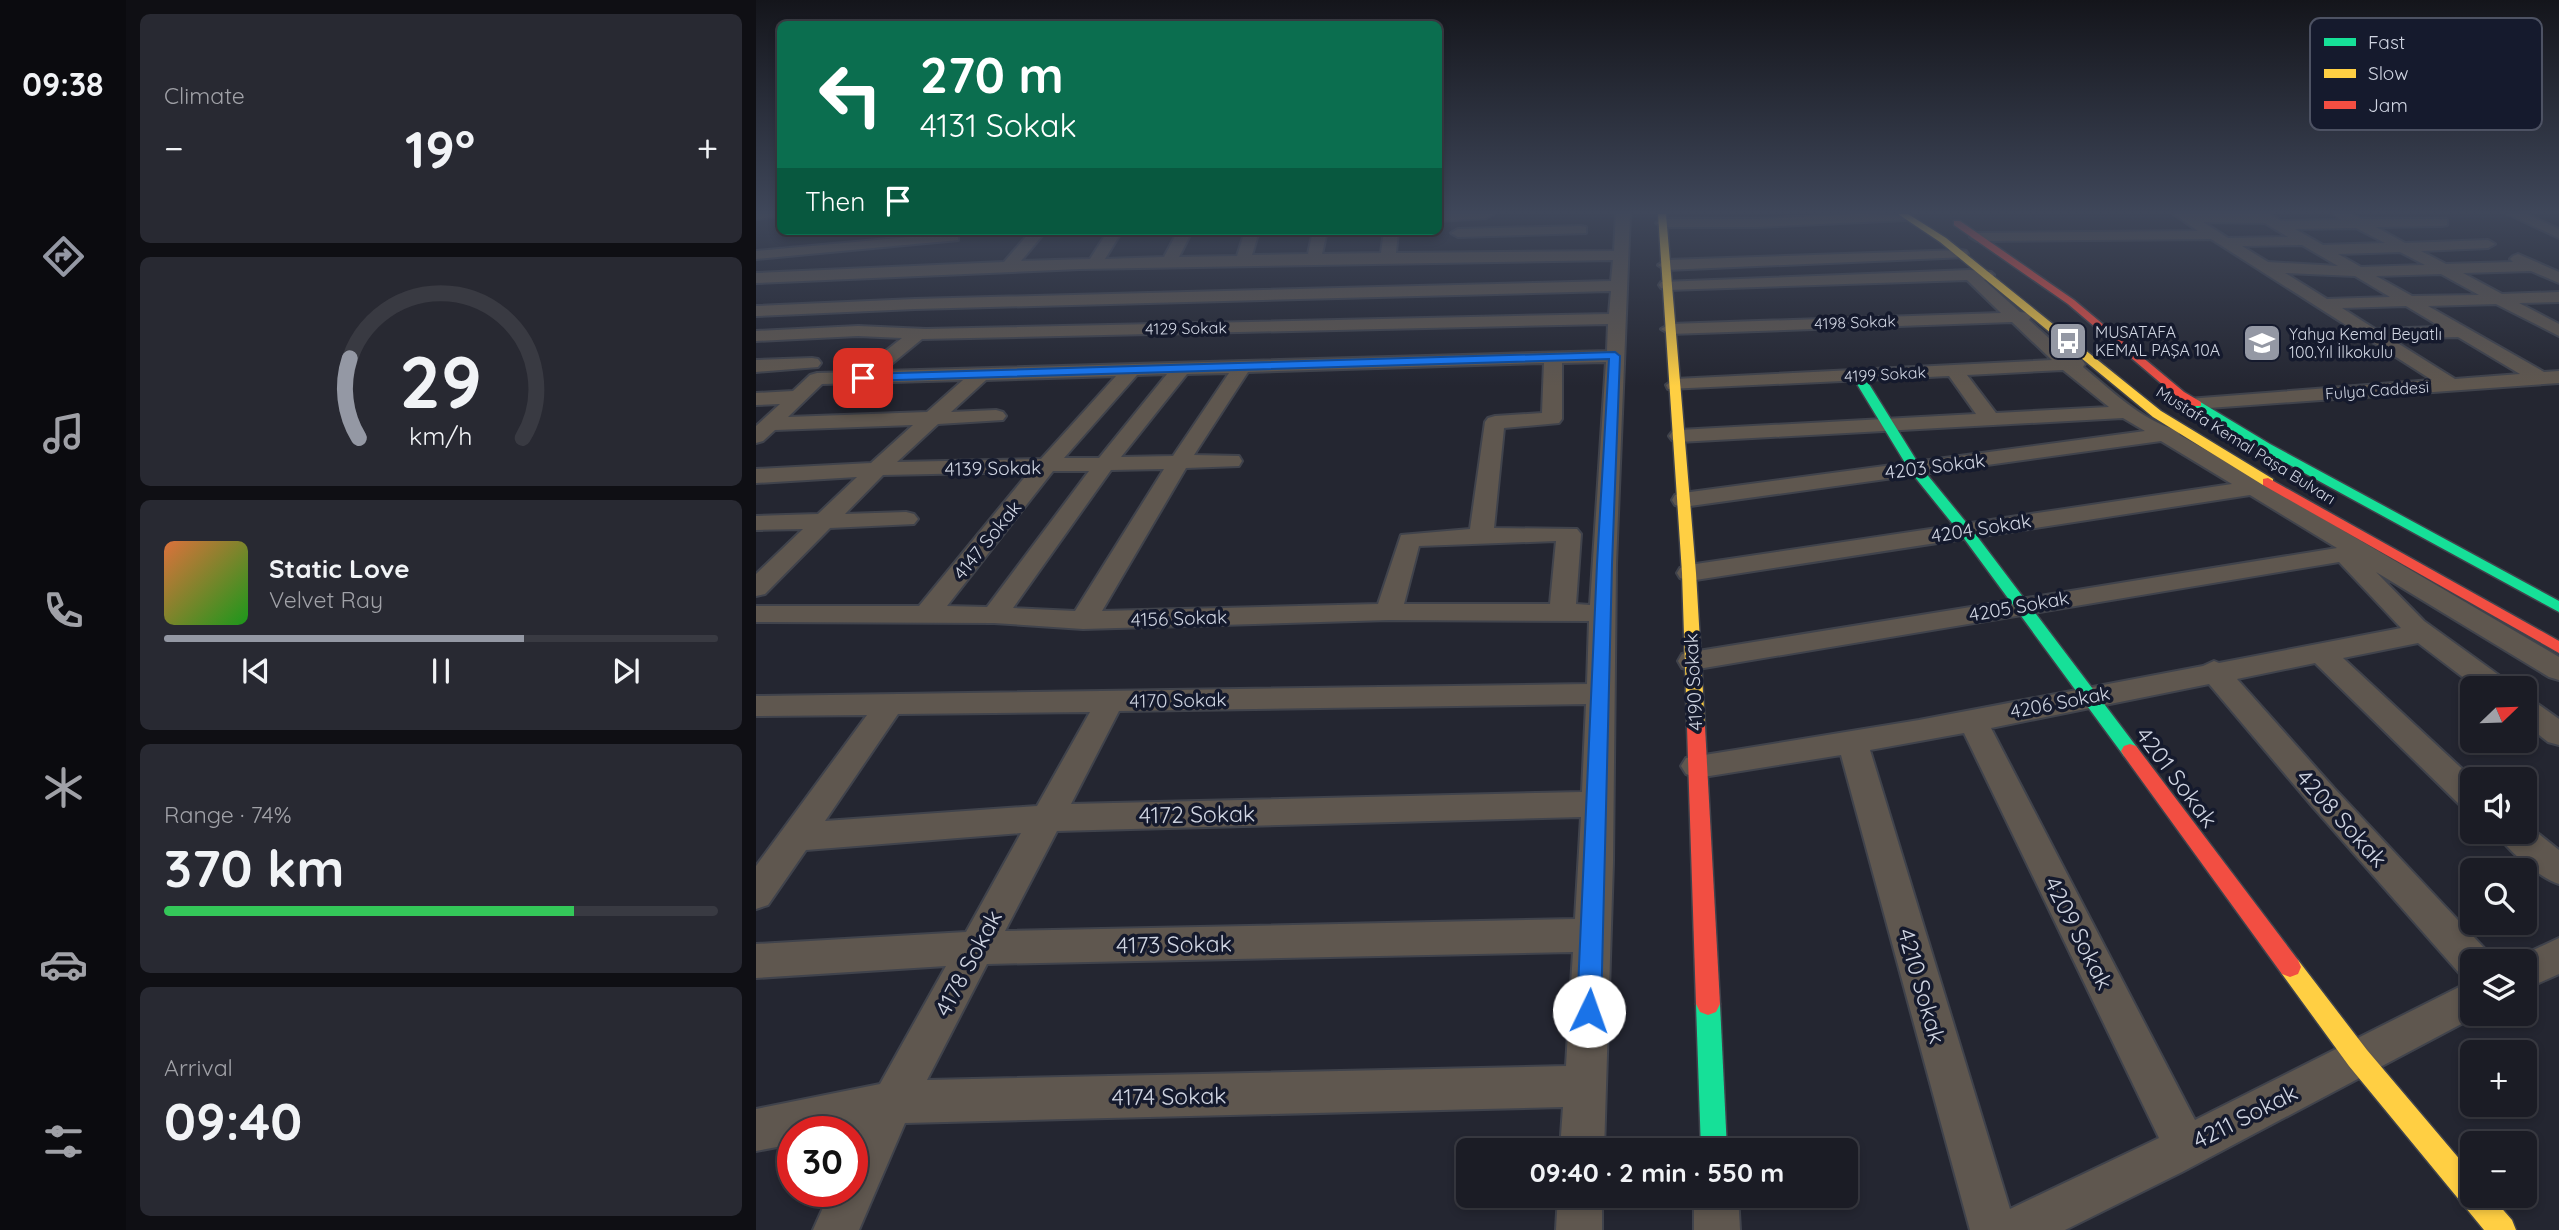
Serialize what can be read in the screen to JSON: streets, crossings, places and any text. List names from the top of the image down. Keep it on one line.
{"streets":{"street":["4198 Sokak","4129 Sokak","4199 Sokak","Fulya Caddesi","Mustafa Kemal Paşa Bulvarı","4203 Sokak","4139 Sokak","4204 Sokak","4147 Sokak","4205 Sokak","4156 Sokak","4190 Sokak","4170 Sokak","4206 Sokak","4201 Sokak","4172 Sokak","4208 Sokak","4209 Sokak","4173 Sokak","4178 Sokak","4210 Sokak","4174 Sokak","4211 Sokak"]},"crossings":[["4198 Sokak","Mustafa Kemal Paşa Bulvarı"],["4198 Sokak","4190 Sokak"],["4199 Sokak","Mustafa Kemal Paşa Bulvarı"],["4199 Sokak","4190 Sokak"],["4199 Sokak","4201 Sokak"],["Fulya Caddesi","Mustafa Kemal Paşa Bulvarı"],["Mustafa Kemal Paşa Bulvarı","4203 Sokak"],["4203 Sokak","4190 Sokak"],["4203 Sokak","4201 Sokak"],["4139 Sokak","4147 Sokak"],["4204 Sokak","4190 Sokak"],["4204 Sokak","4201 Sokak"],["4147 Sokak","4156 Sokak"],["4205 Sokak","4190 Sokak"],["4205 Sokak","4201 Sokak"],["4190 Sokak","4206 Sokak"],["4170 Sokak","4178 Sokak"],["4206 Sokak","4201 Sokak"],["4206 Sokak","4208 Sokak"],["4206 Sokak","4209 Sokak"],["4206 Sokak","4210 Sokak"],["4201 Sokak","4211 Sokak"],["4172 Sokak","4178 Sokak"],["4209 Sokak","4211 Sokak"],["4173 Sokak","4178 Sokak"],["4178 Sokak","4174 Sokak"]],"places":{"bus stop":["MUSATAFA KEMAL PAŞA 10A"],"school or university":["Yahya Kemal Beyatlı 100.Yıl İlkokulu"]},"legend":["Fast","Slow","Jam"],"north":"top right","page":{"tabs":"09:38","tile":["Climate",["Range · 74%","370 km"],["Arrival","09:40"]],"turn":["270 m","4131 Sokak"],"heat":["−","19°","+"],"then":"Then","song":["Static Love","Velvet Ray"],"map_buttons":["+","−"],"limit":"30","trip":"09:40 · 2 min · 550 m","gauge":["29","km/h"]}}
